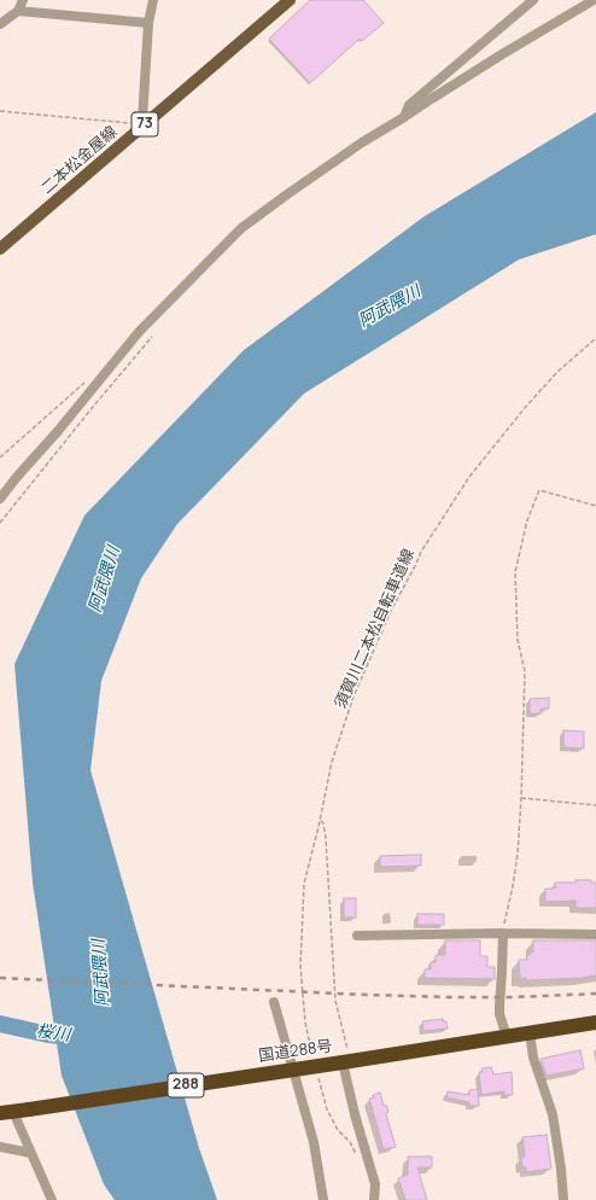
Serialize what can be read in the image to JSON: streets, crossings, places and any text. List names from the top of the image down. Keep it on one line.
{"streets":{"highway":["国道288号","288"],"main road":["73","二本松金屋線"],"path":["須賀川二本松自転車道線"]},"water":["阿武隈川","桜川"]}
